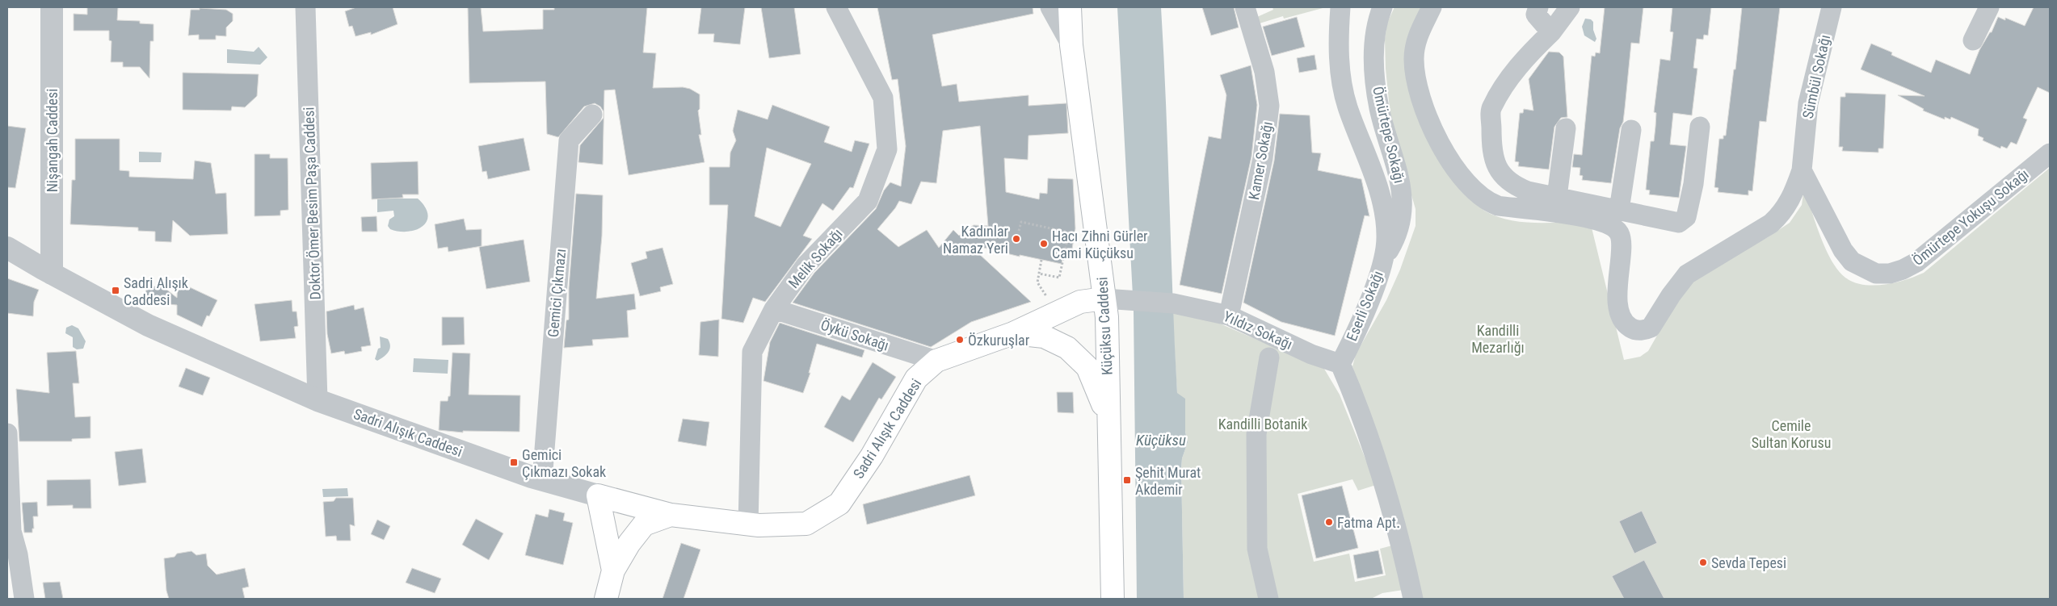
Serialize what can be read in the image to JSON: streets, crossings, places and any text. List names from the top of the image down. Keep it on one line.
{"streets":{"main road":["Küçüksu Caddesi","Sadri Alışık Caddesi"],"street":["Sümbül Sokağı","Ömürtepe Sokağı","Nişangah Caddesi","Kamer Sokağı","Doktor Ömer Besim Paşa Caddesi","Ömürtepe Yokuşu Sokağı","Melik Sokağı","Gemici Çıkmazı","Eserli Sokağı","Yıldız Sokağı","Öykü Sokağı"]},"crossings":[["Sümbül Sokağı","Ömürtepe Yokuşu Sokağı"],["Ömürtepe Sokağı","Eserli Sokağı"],["Nişangah Caddesi","Sadri Alışık Caddesi"],["Kamer Sokağı","Yıldız Sokağı"],["Doktor Ömer Besim Paşa Caddesi","Sadri Alışık Caddesi"],["Melik Sokağı","Öykü Sokağı"],["Melik Sokağı","Sadri Alışık Caddesi"],["Gemici Çıkmazı","Sadri Alışık Caddesi"],["Eserli Sokağı","Yıldız Sokağı"],["Küçüksu Caddesi","Yıldız Sokağı"],["Küçüksu Caddesi","Sadri Alışık Caddesi"],["Yıldız Sokağı","Sadri Alışık Caddesi"],["Öykü Sokağı","Sadri Alışık Caddesi"]],"water":["Küçüksu"],"parks":["Kandilli Mezarlığı","Kandilli Botanik","Cemile Sultan Korusu"],"places":{"other":["Kadınlar Namaz Yeri","Hacı Zihni Gürler Cami Küçüksu","Özkuruşlar","Fatma Apt.","Sevda Tepesi"],"transit":["Sadri Alışık Caddesi","Gemici Çıkmazı Sokak","Şehit Murat Akdemir"]}}
